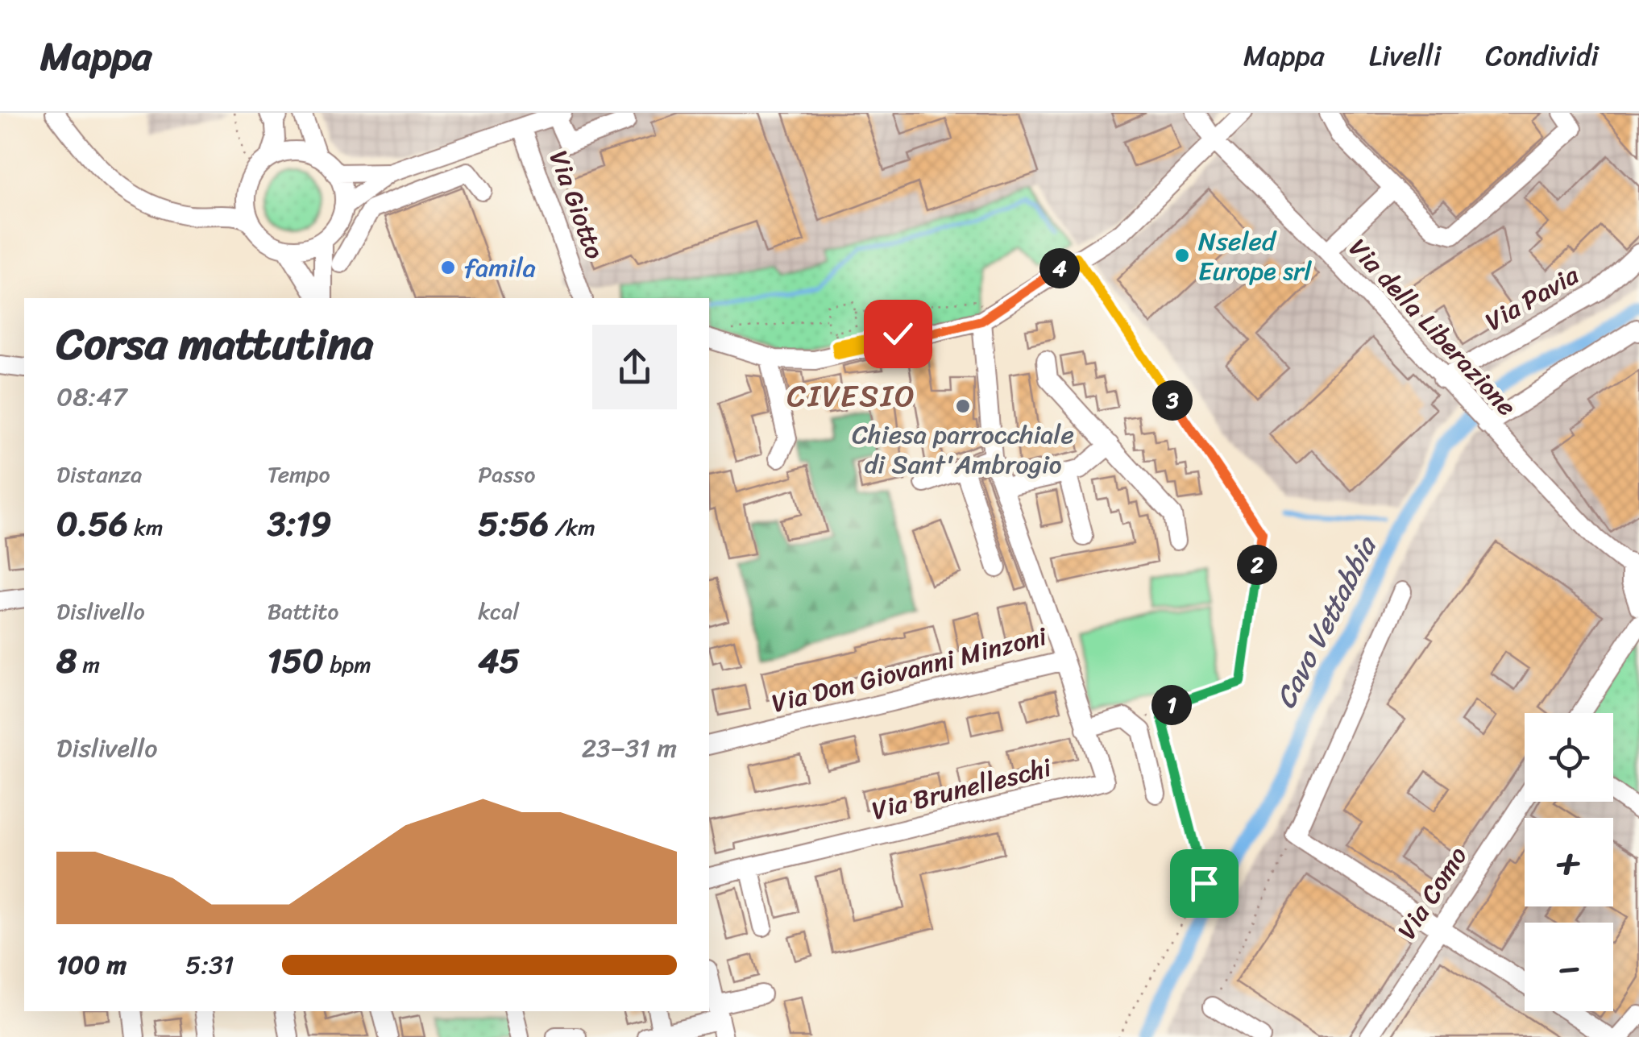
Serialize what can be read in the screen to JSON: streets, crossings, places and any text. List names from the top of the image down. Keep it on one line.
{"streets":{"street":["Via Giotto","Via Pavia","Via della Liberazione","Via Don Giovanni Minzoni","Via Brunelleschi","Via Como"]},"crossings":[["Via Pavia","Via della Liberazione"],["Via Don Giovanni Minzoni","Via Brunelleschi"]],"districts":["CIVESIO"],"water":["Cavo Vettabbia"],"places":["Nseled Europe srl","famila","Chiesa parrocchiale di Sant'Ambrogio"],"page":{"header":"Mappa","nav":["Mappa","Livelli","Condividi"],"pins":["4","3","2","1"],"heading":["Corsa mattutina","08:47"],"stats":[["Distanza","0.56 km"],["Tempo","3:19"],["Passo","5:56 /km"],["Dislivello","8 m"],["Battito","150 bpm"],["kcal","45"]],"chart":["Dislivello","23–31 m"],"map_buttons":["+","−"],"list":[{"name":"100 m","note":"5:31"}]}}
